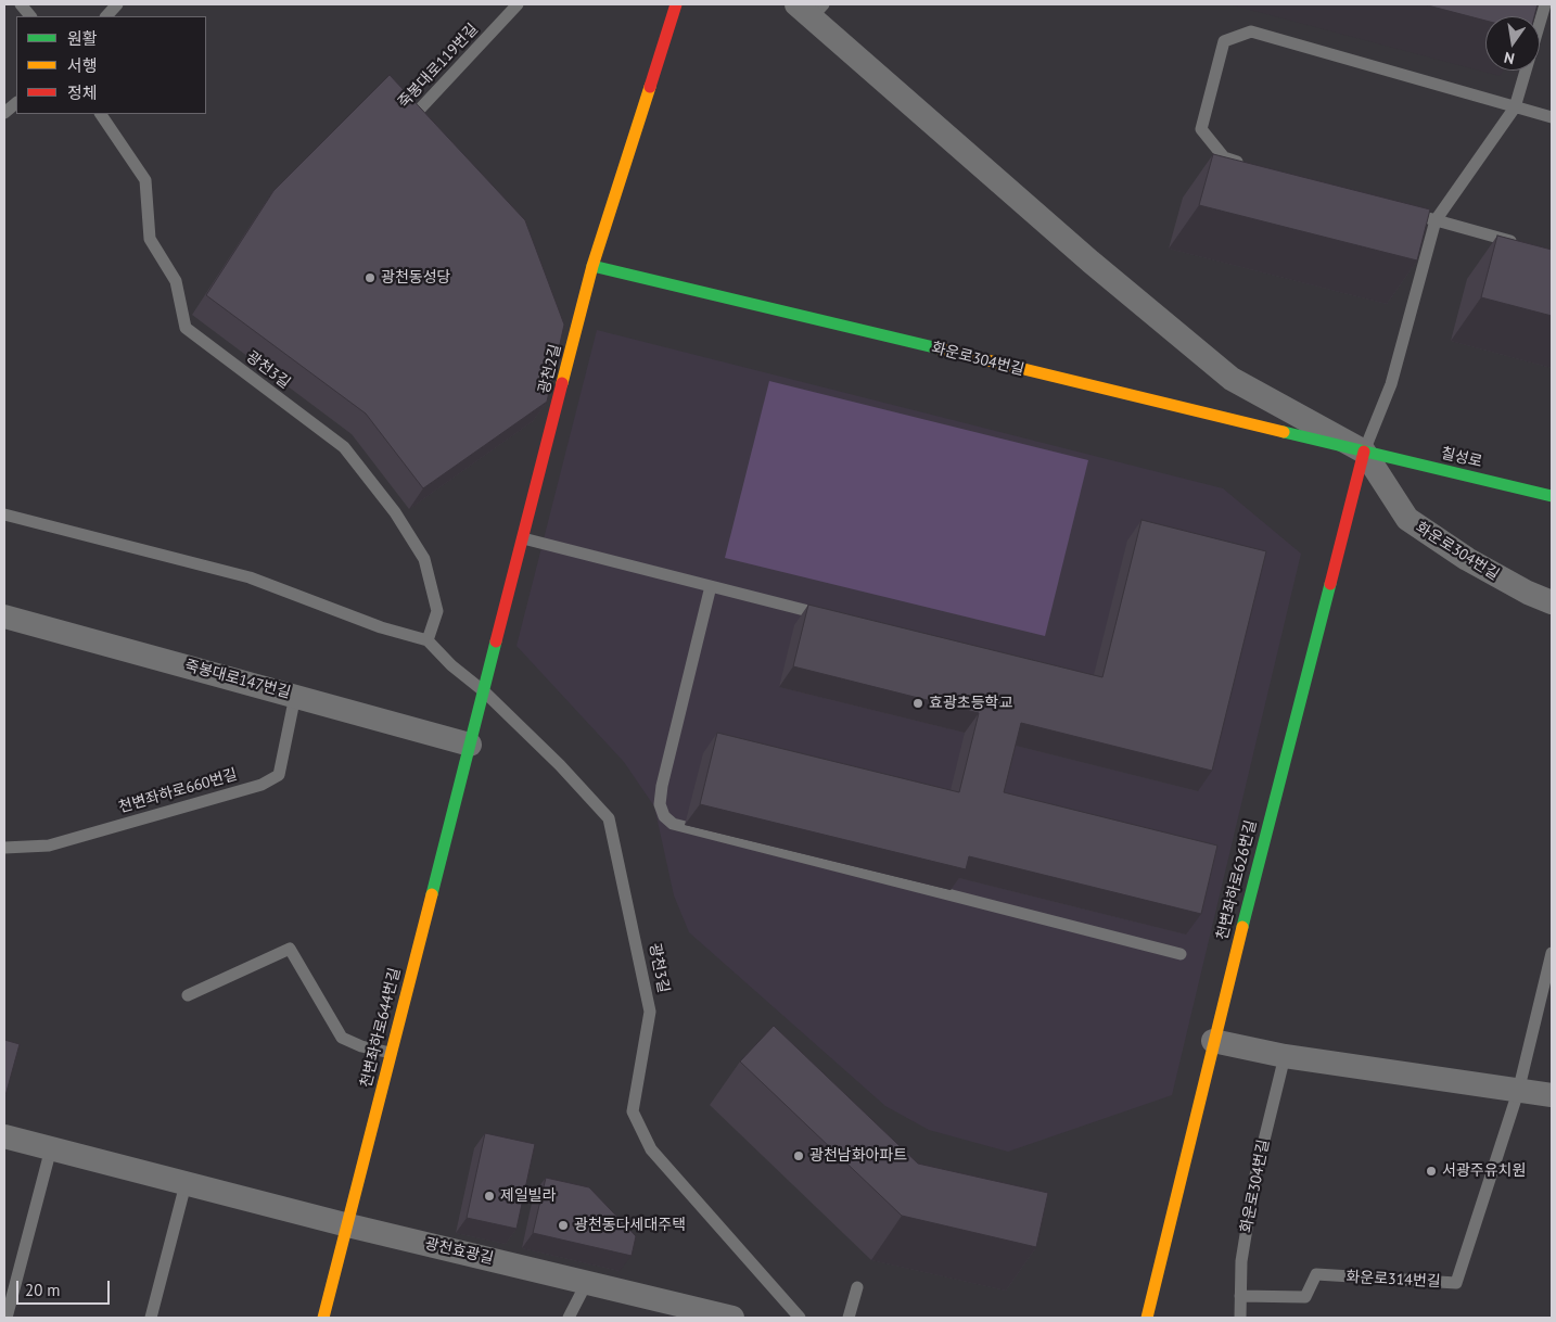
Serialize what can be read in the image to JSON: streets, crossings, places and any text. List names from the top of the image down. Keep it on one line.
{"streets":{"street":["화운로304번길","광천2길","칠성로","죽봉대로147번길","천변좌하로626번길","천변좌하로644번길","광천효광길"],"lane":["죽봉대로119번길","광천3길","천변좌하로660번길","화운로314번길"]},"crossings":[["화운로304번길","광천2길"],["화운로304번길","칠성로"],["화운로304번길","천변좌하로626번길"],["화운로304번길","화운로314번길"],["광천2길","광천3길"],["광천2길","죽봉대로147번길"],["광천2길","천변좌하로644번길"],["칠성로","천변좌하로626번길"],["죽봉대로147번길","천변좌하로660번길"],["죽봉대로147번길","천변좌하로644번길"],["천변좌하로644번길","광천효광길"]],"places":["광천동성당","효광초등학교","광천남화아파트","서광주유치원","제일빌라","광천동다세대주택"],"legend":["원활","서행","정체"],"scale_bar":"20 m","north":"bottom"}
